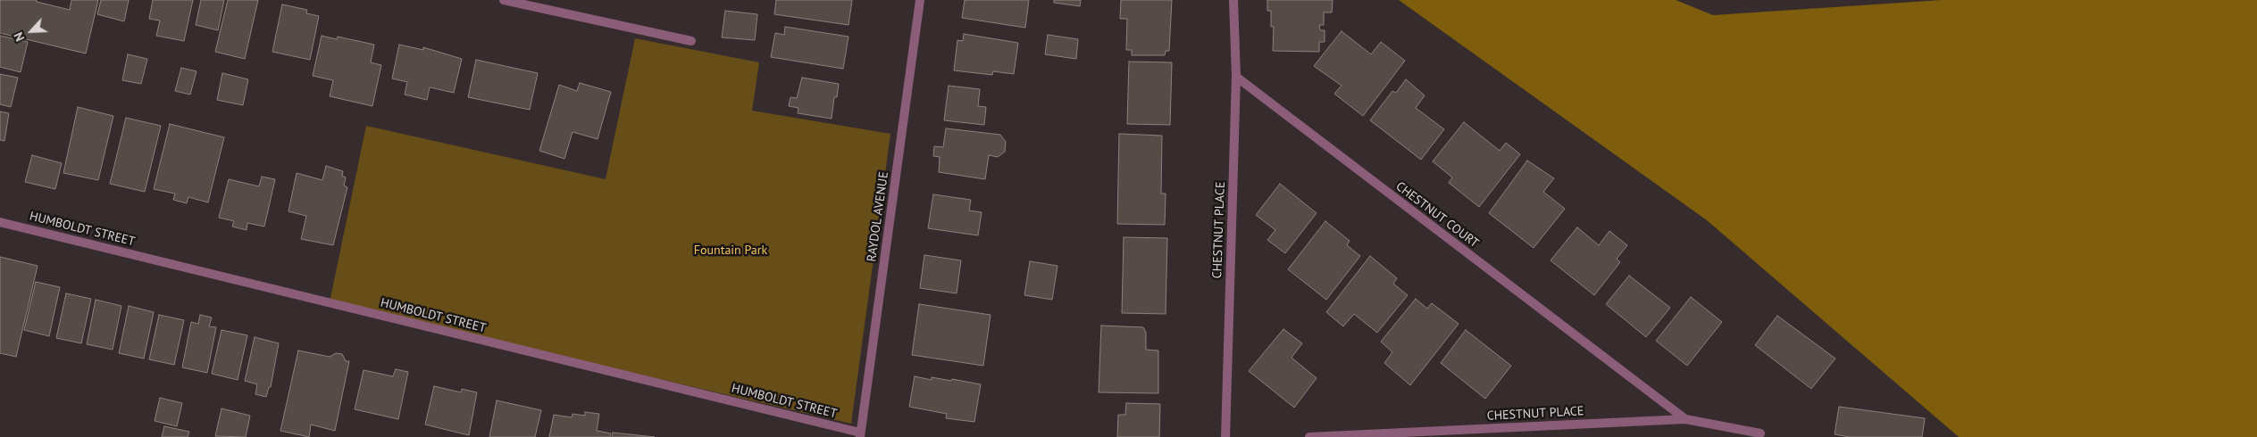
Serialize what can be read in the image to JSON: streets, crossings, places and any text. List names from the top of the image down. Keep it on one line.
{"streets":{"street":["CHESTNUT COURT","RAYDOL AVENUE","HUMBOLDT STREET","CHESTNUT PLACE"]},"crossings":[["CHESTNUT COURT","CHESTNUT PLACE"],["RAYDOL AVENUE","HUMBOLDT STREET"]],"parks":["Fountain Park"],"north":"bottom left"}
